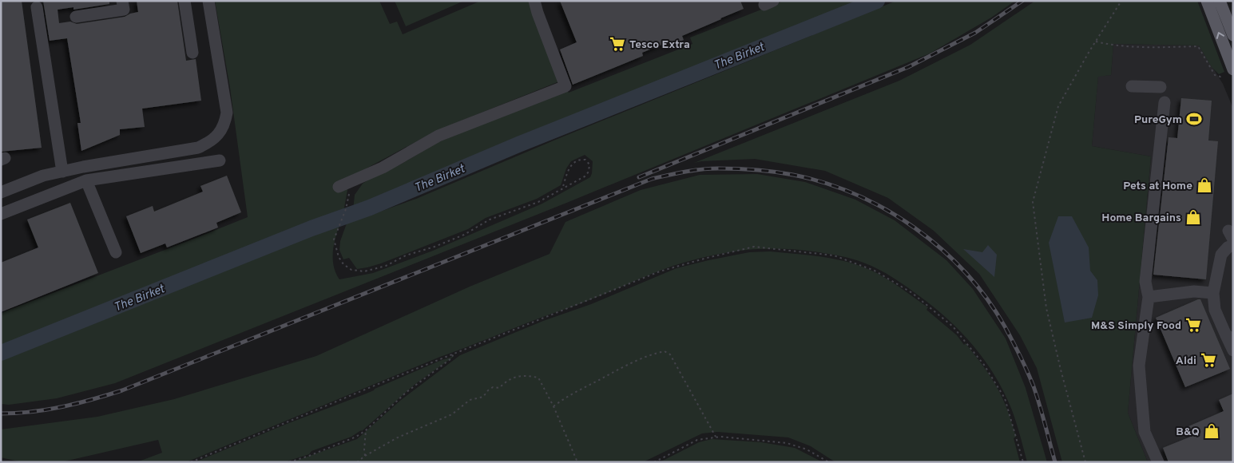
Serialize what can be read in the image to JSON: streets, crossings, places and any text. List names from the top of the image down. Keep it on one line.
{"water":["The Birket"],"places":{"supermarket":["Tesco Extra","M&S Simply Food","Aldi"],"sports":["PureGym"],"shop":["Pets at Home","Home Bargains","B&Q"]}}
